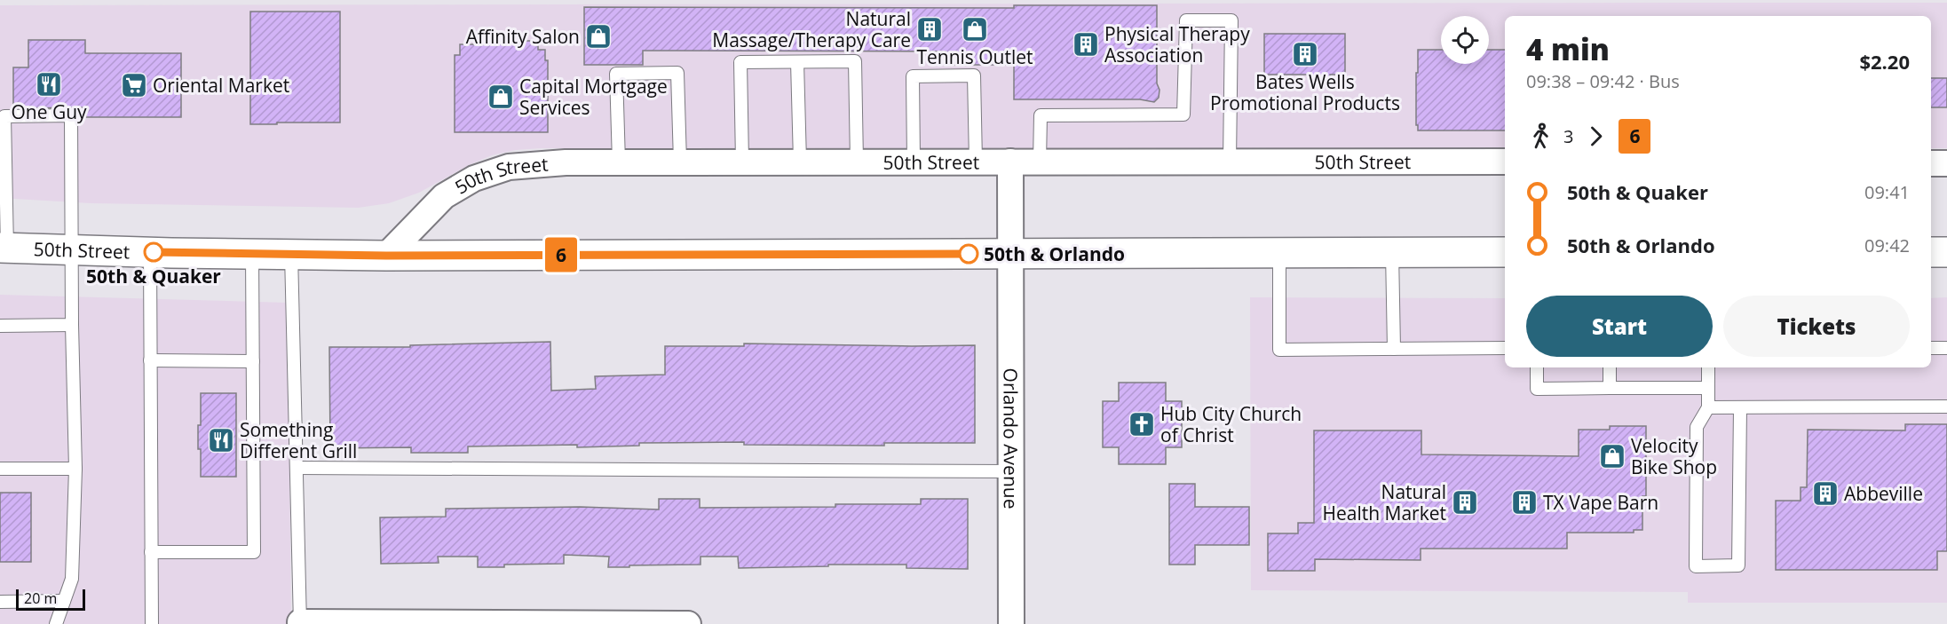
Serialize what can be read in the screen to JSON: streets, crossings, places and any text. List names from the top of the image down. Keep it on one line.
{"streets":{"main road":["50th Street"],"street":["Orlando Avenue"]},"crossings":[["50th Street","Orlando Avenue"]],"places":{"building":["Natural Massage/Therapy Care","Physical Therapy Association","Bates Wells Promotional Products","Abbeville","Natural Health Market","TX Vape Barn"],"shop":["Tennis Outlet","Affinity Salon","Capital Mortgage Services","Velocity Bike Shop"],"restaurant":["One Guy","Something Different Grill"],"supermarket":["Oriental Market"],"other":["50th & Quaker","50th & Orlando"],"church":["Hub City Church of Christ"]},"lines":["bus line 6"],"scale_bar":"20 m","page":{"on_map":"6","heading":["4 min","09:38 – 09:42 · Bus","$2.20"],"legs":["3","6"],"list":[{"name":"50th & Quaker","value":"09:41"},{"name":"50th & Orlando","value":"09:42"}],"buttons":["Start","Tickets"],"scale":"20 m"}}
